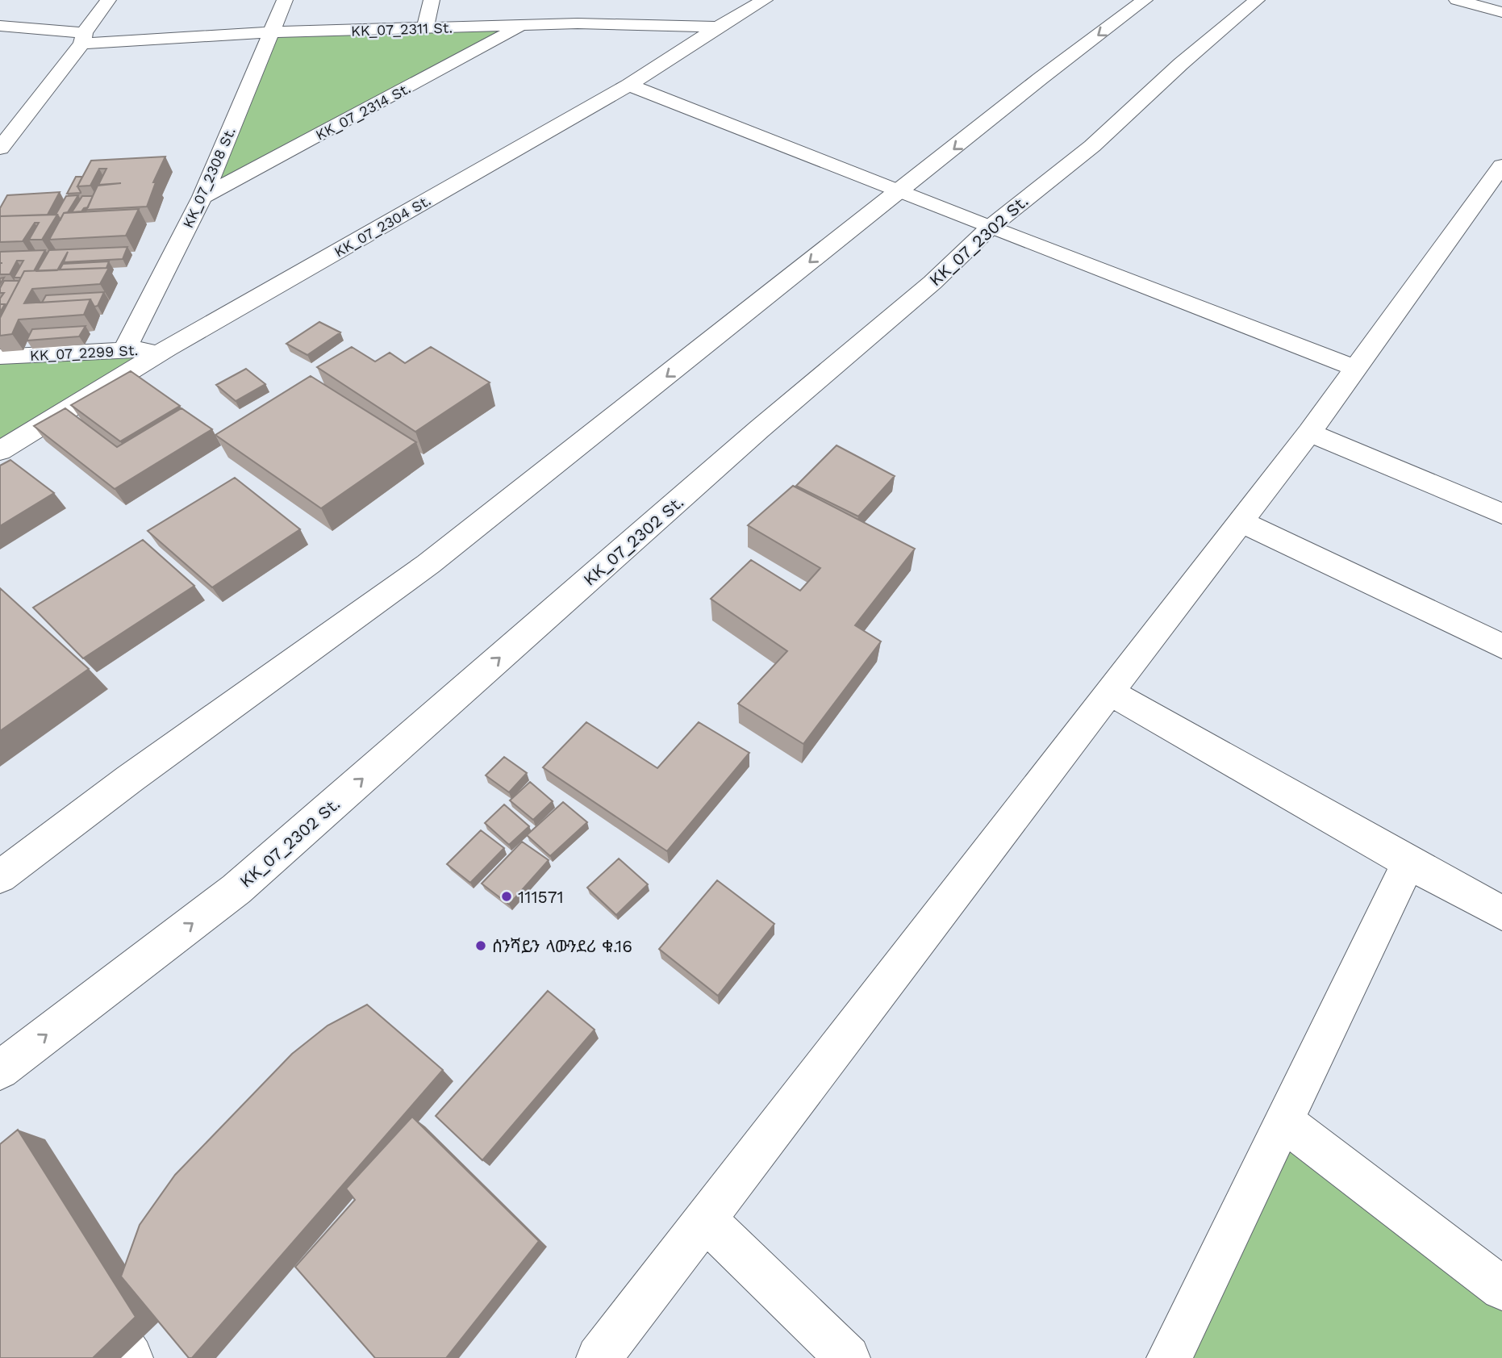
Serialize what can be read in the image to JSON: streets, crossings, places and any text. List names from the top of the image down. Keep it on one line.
{"streets":{"street":["KK_07_2311 St.","KK_07_2314 St.","KK_07_2308 St.","KK_07_2304 St.","KK_07_2302 St.","KK_07_2299 St."]},"crossings":[["KK_07_2311 St.","KK_07_2314 St."],["KK_07_2311 St.","KK_07_2308 St."],["KK_07_2311 St.","KK_07_2304 St."],["KK_07_2314 St.","KK_07_2308 St."],["KK_07_2308 St.","KK_07_2299 St."],["KK_07_2304 St.","KK_07_2299 St."]],"places":["111571","ሰንሻይን ላውንደሪ ቁ.16"]}
